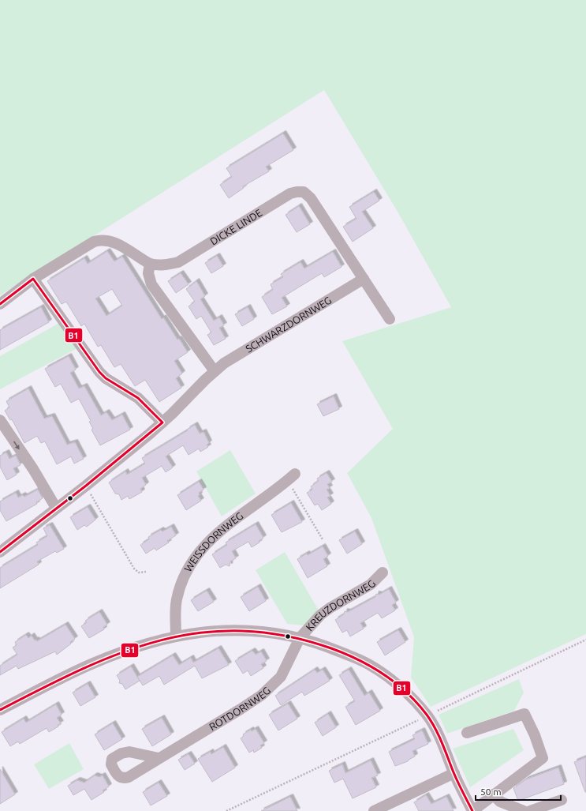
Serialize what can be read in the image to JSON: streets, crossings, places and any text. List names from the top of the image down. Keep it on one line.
{"streets":{"street":["DICKE LINDE","SCHWARZDORNWEG","WEISSDORNWEG","KREUZDORNWEG","ROTDORNWEG"]},"crossings":[["DICKE LINDE","SCHWARZDORNWEG"],["KREUZDORNWEG","ROTDORNWEG"]],"lines":["transit line B1"],"scale_bar":"50 m"}
